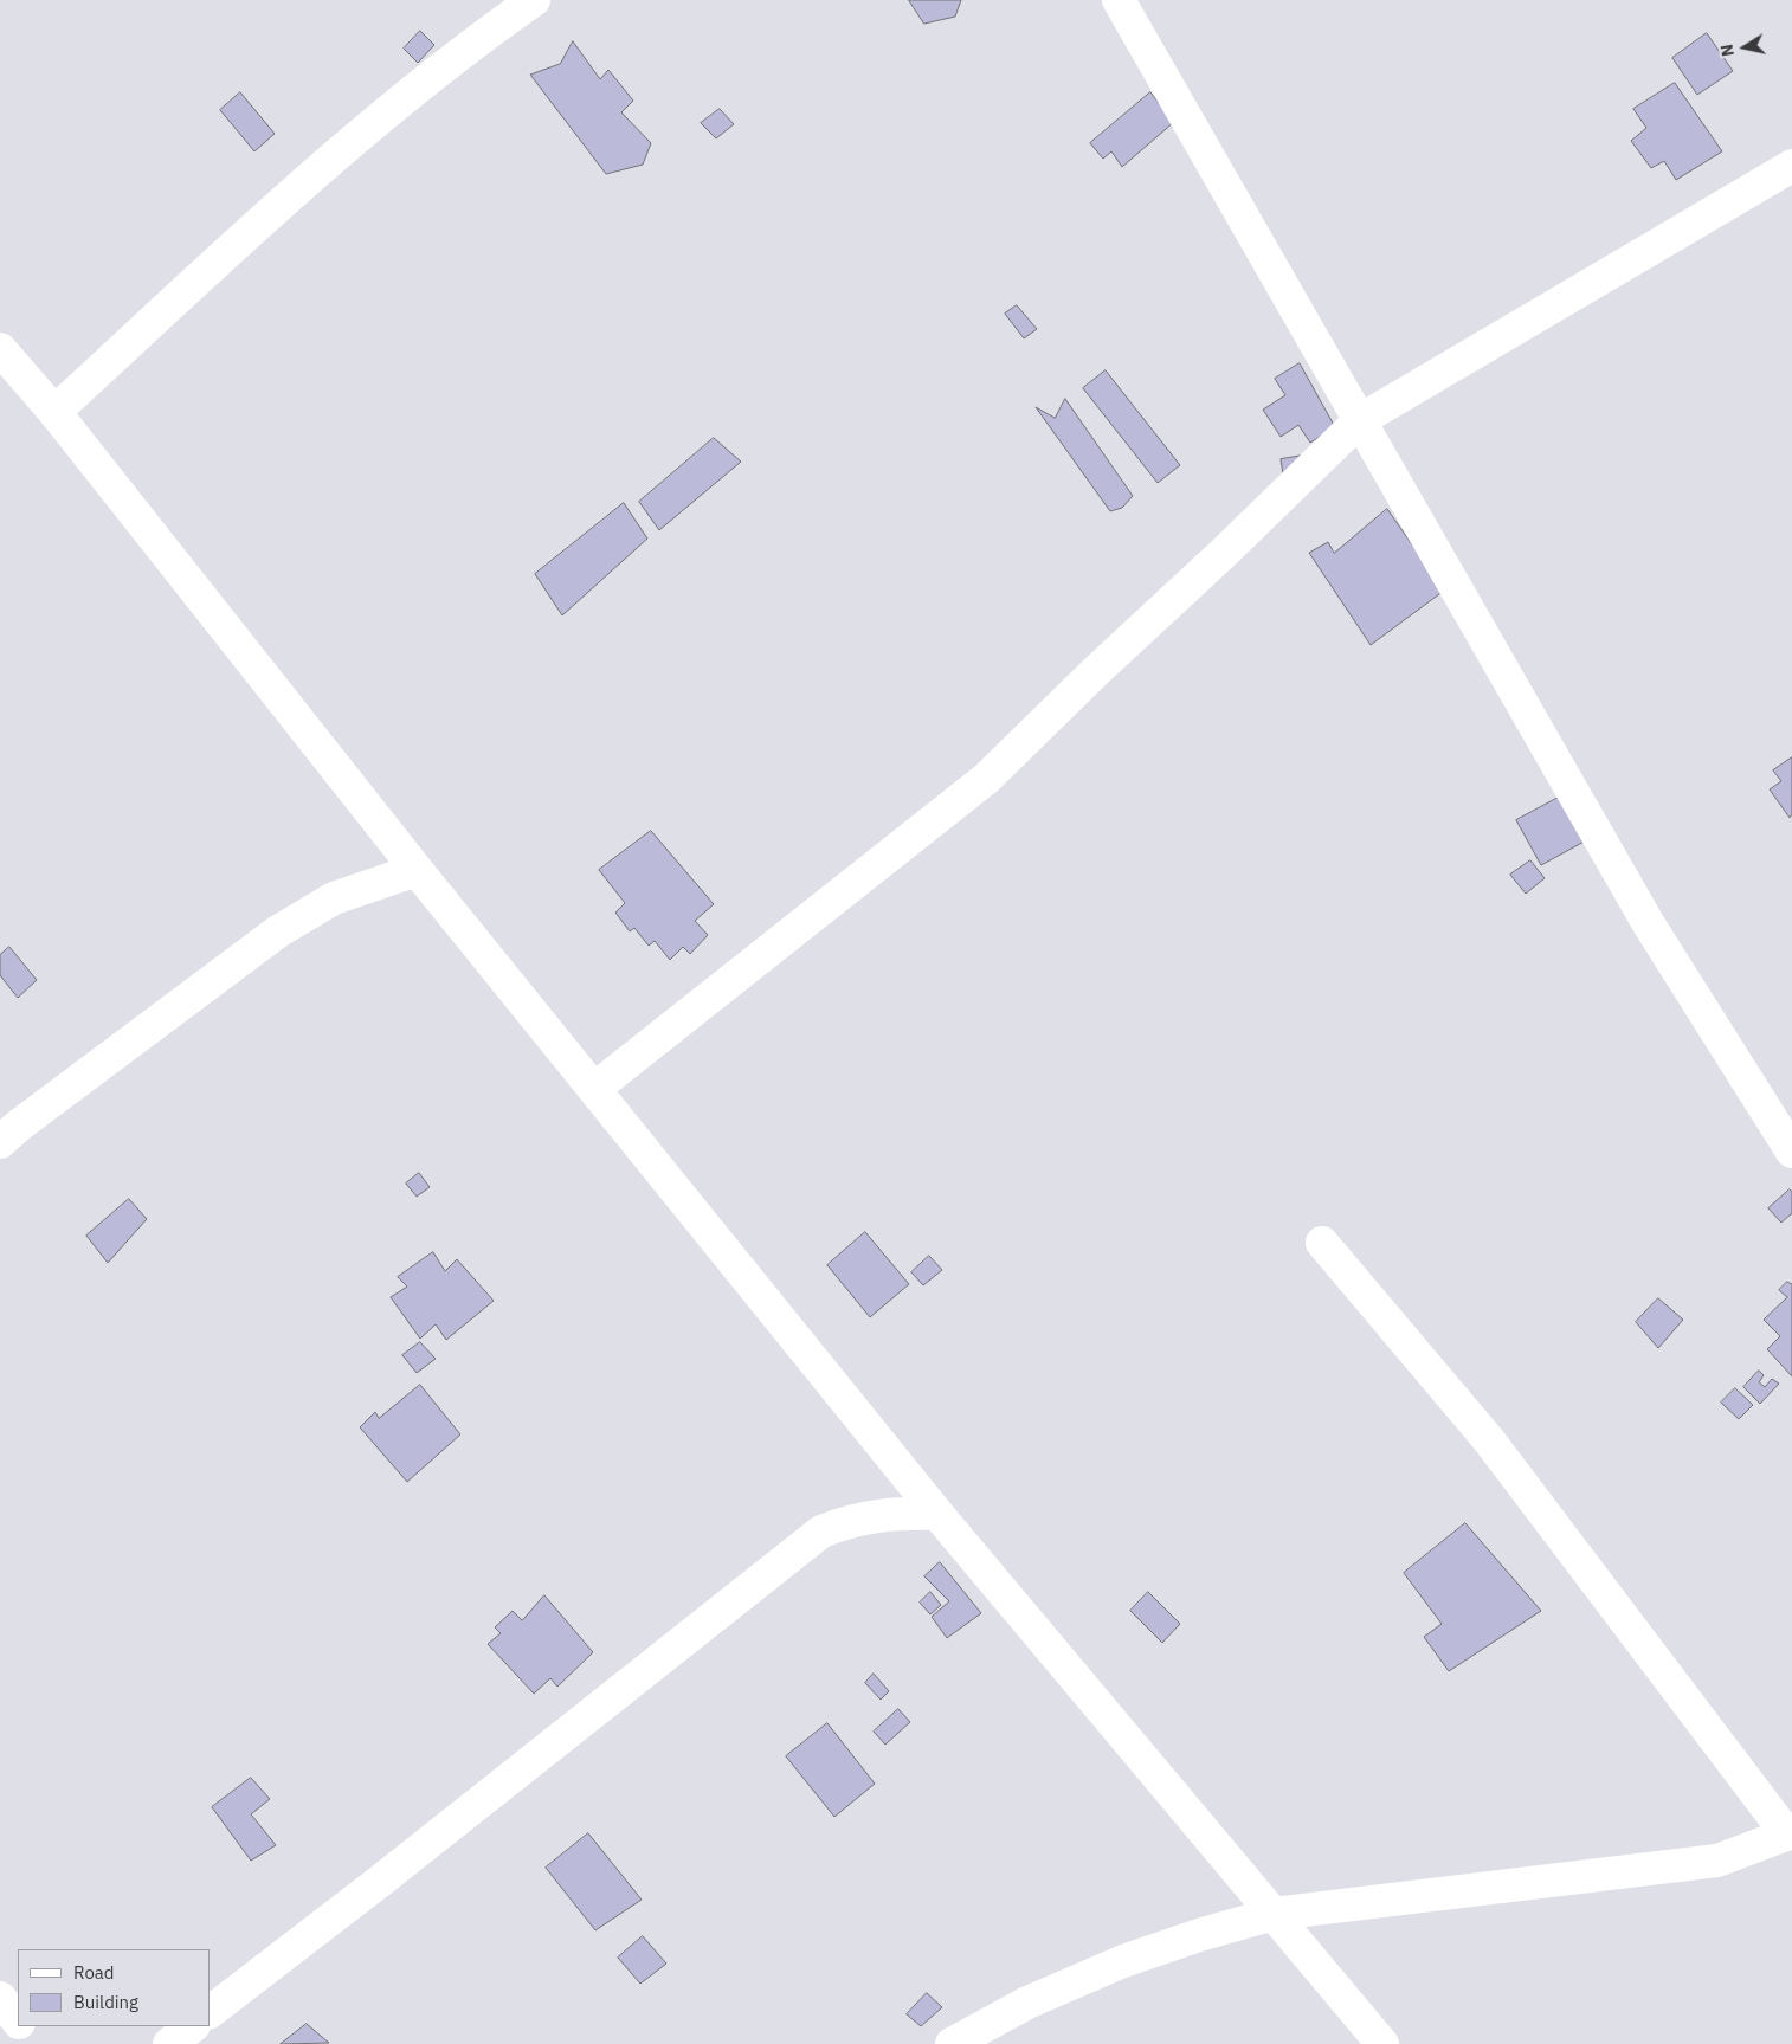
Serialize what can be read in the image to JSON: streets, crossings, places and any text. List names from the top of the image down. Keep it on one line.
{"legend":["Road","Building"],"north":"left"}
